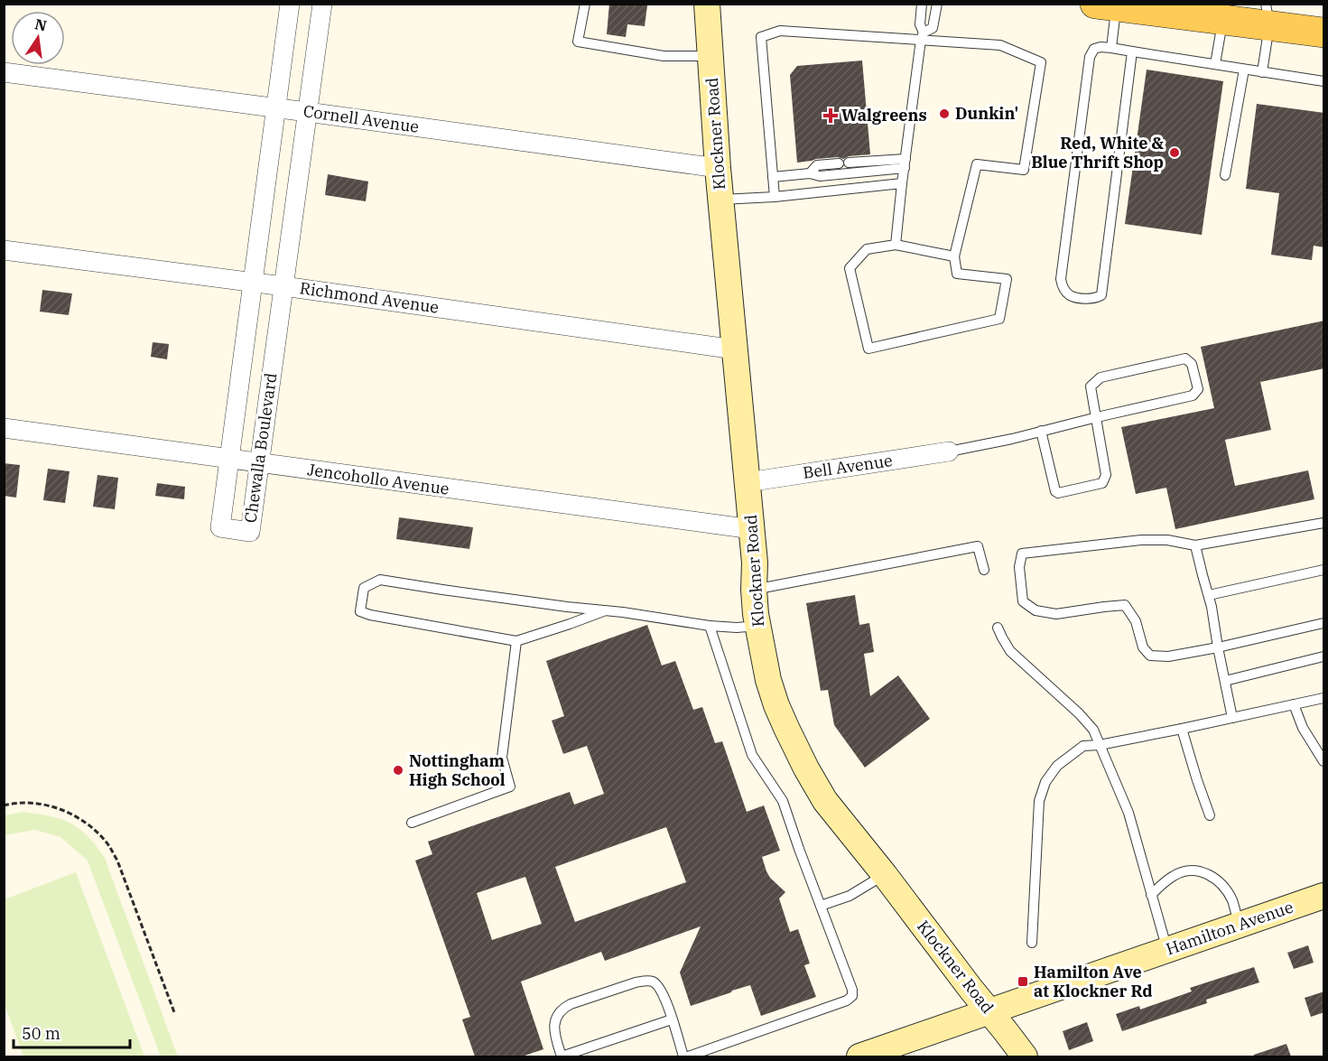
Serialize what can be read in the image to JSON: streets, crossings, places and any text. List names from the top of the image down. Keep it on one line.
{"streets":{"main road":["Klockner Road","Hamilton Avenue"],"street":["Cornell Avenue","Richmond Avenue","Chewalla Boulevard","Bell Avenue","Jencohollo Avenue"]},"crossings":[["Cornell Avenue","Klockner Road"],["Cornell Avenue","Chewalla Boulevard"],["Klockner Road","Richmond Avenue"],["Klockner Road","Bell Avenue"],["Klockner Road","Jencohollo Avenue"],["Klockner Road","Hamilton Avenue"],["Richmond Avenue","Chewalla Boulevard"],["Chewalla Boulevard","Jencohollo Avenue"]],"places":{"other":["Dunkin'","Red, White & Blue Thrift Shop","Nottingham High School"],"health":["Walgreens"],"transit":["Hamilton Ave at Klockner Rd"]},"scale_bar":"50 m","north":"top"}
